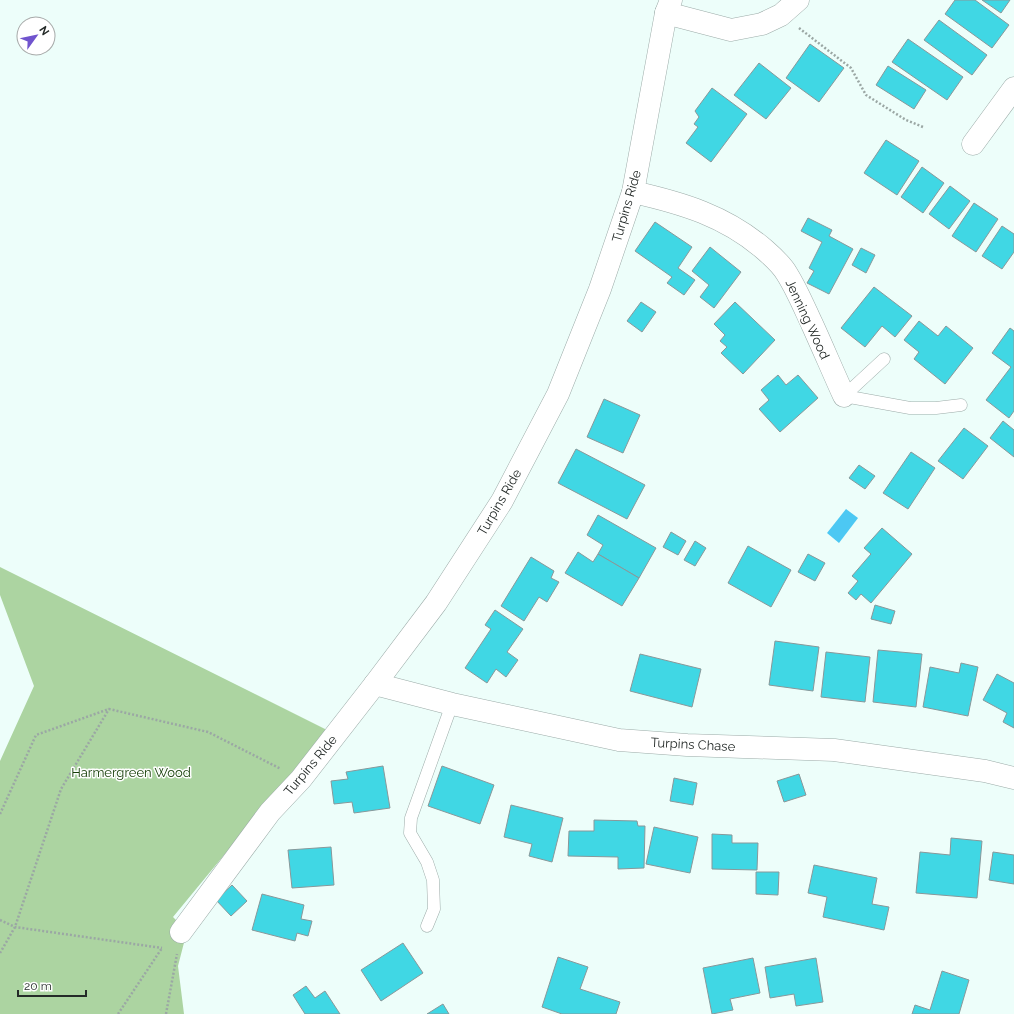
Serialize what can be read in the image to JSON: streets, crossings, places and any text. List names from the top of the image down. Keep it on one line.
{"streets":{"street":["Turpins Ride","Jenning Wood","Turpins Chase"]},"crossings":[["Turpins Ride","Jenning Wood"],["Turpins Ride","Turpins Chase"]],"parks":["Harmergreen Wood"],"scale_bar":"20 m","north":"top right"}
